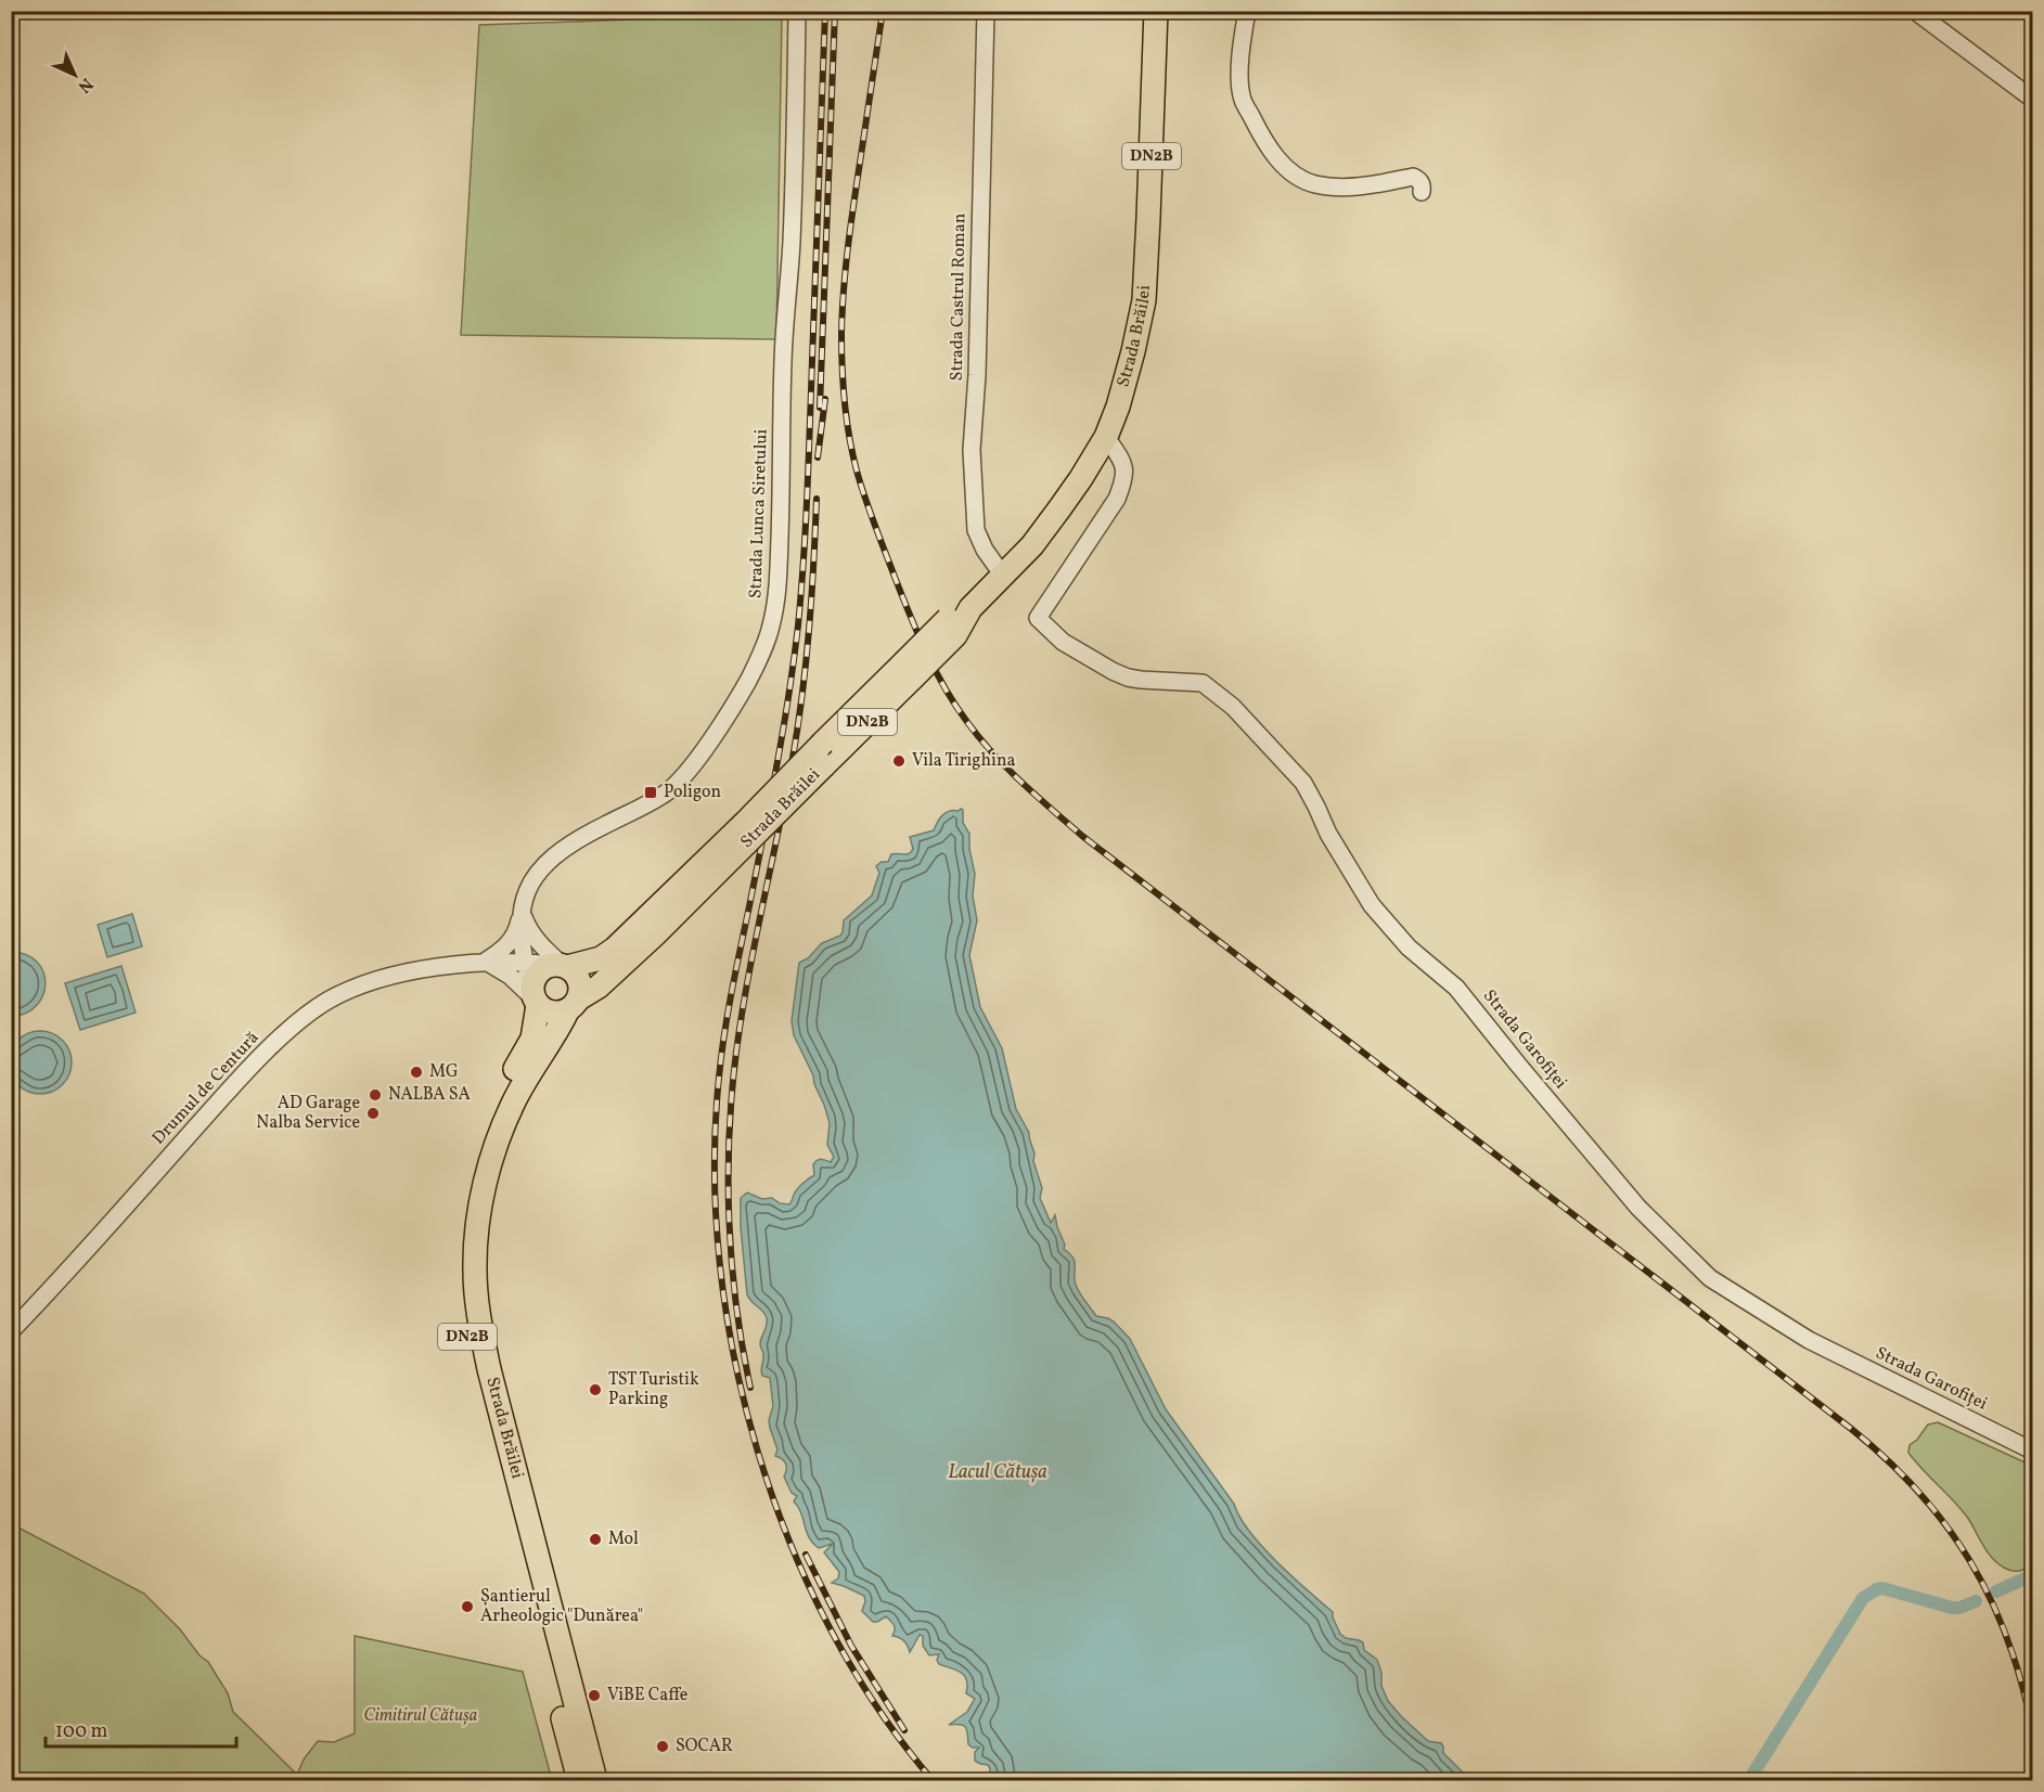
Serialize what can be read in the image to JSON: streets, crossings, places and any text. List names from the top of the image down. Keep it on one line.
{"streets":{"highway":["DN2B","Strada Brăilei"],"street":["Strada Castrul Roman","Strada Lunca Siretului","Strada Garofiței","Drumul de Centură"]},"crossings":[["DN2B","Strada Brăilei"],["DN2B","Strada Lunca Siretului"],["DN2B","Drumul de Centură"],["Strada Castrul Roman","Strada Brăilei"],["Strada Brăilei","Strada Lunca Siretului"],["Strada Brăilei","Strada Garofiței"],["Strada Brăilei","Drumul de Centură"],["Strada Lunca Siretului","Drumul de Centură"]],"water":["Lacul Cătușa"],"parks":["Cimitirul Cătușa"],"places":{"other":["Vila Tirighina","MG","NALBA SA","AD Garage Nalba Service","TST Turistik Parking","Mol","Șantierul Arheologic \"Dunărea\"","ViBE Caffe","SOCAR"],"transit":["Poligon"]},"scale_bar":"100 m","north":"bottom right"}
